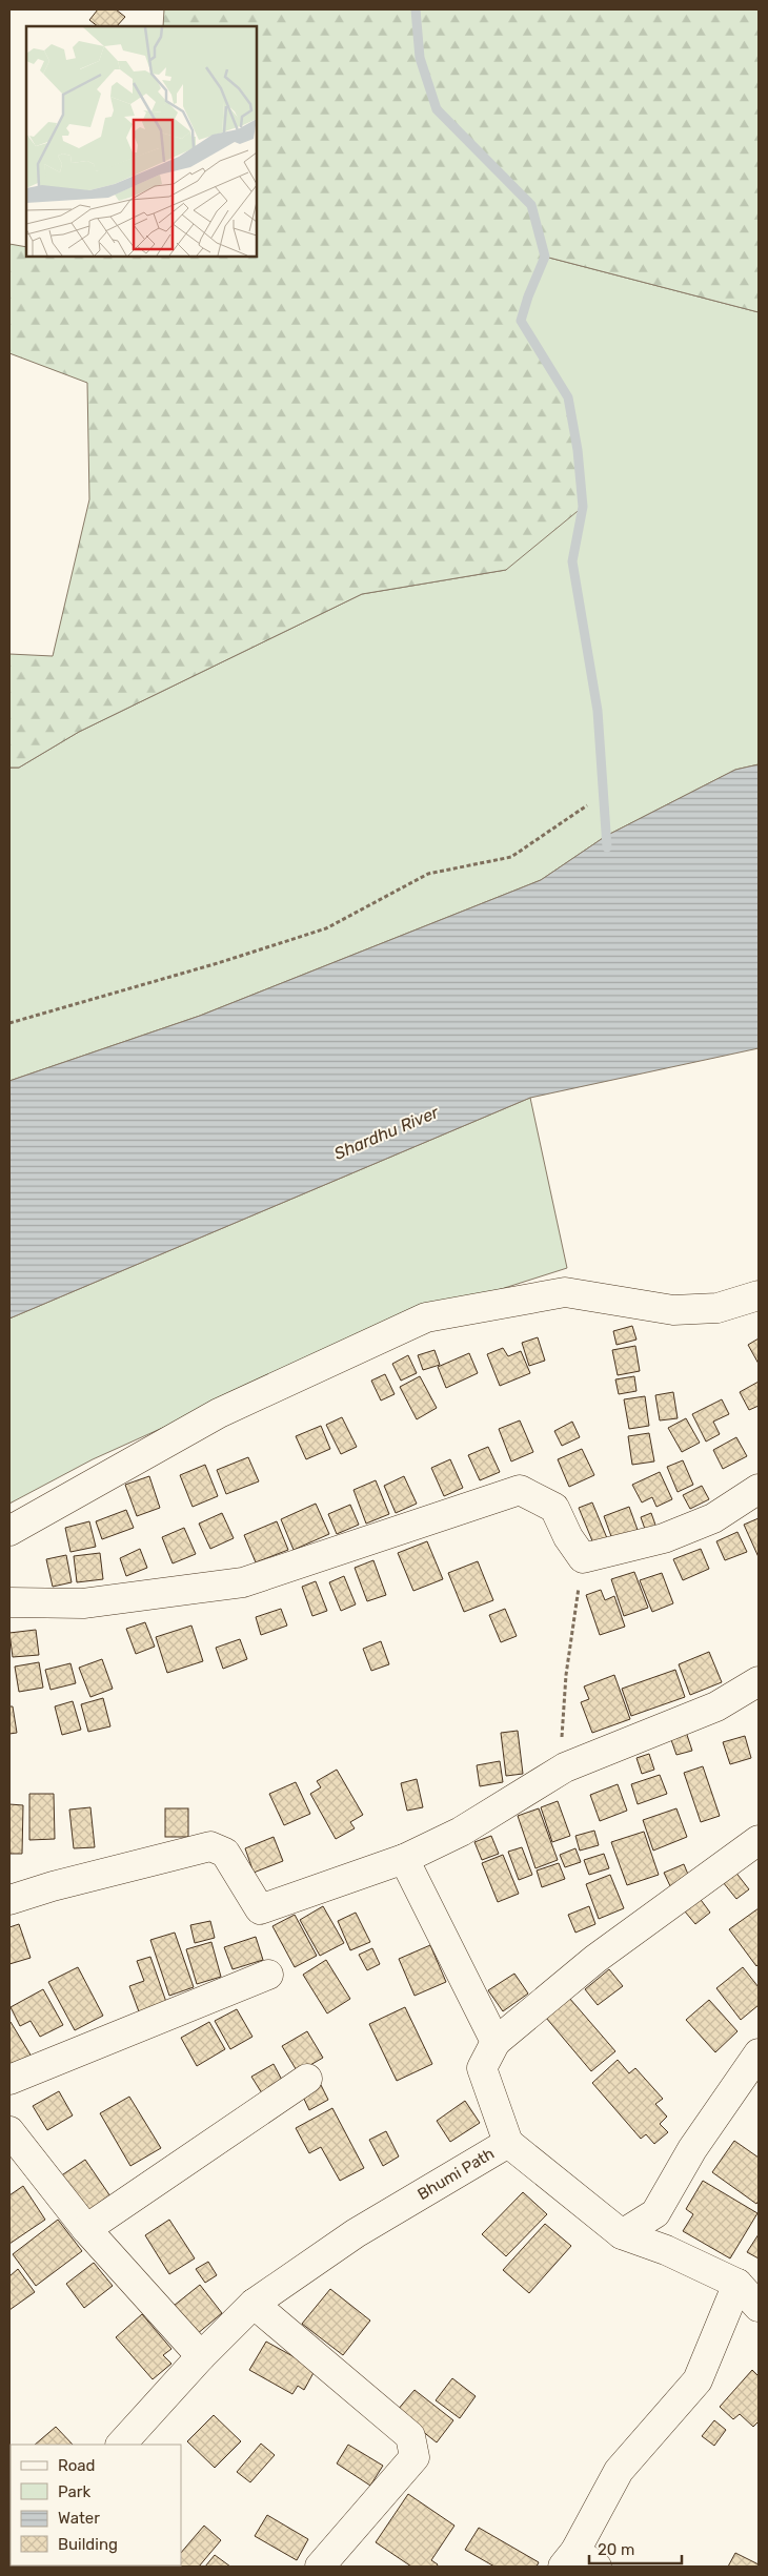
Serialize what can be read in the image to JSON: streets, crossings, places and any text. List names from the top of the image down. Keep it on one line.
{"streets":{"street":["Bhumi Path"]},"water":["Shardhu River"],"legend":["Road","Park","Water","Building"],"scale_bar":"20 m"}
